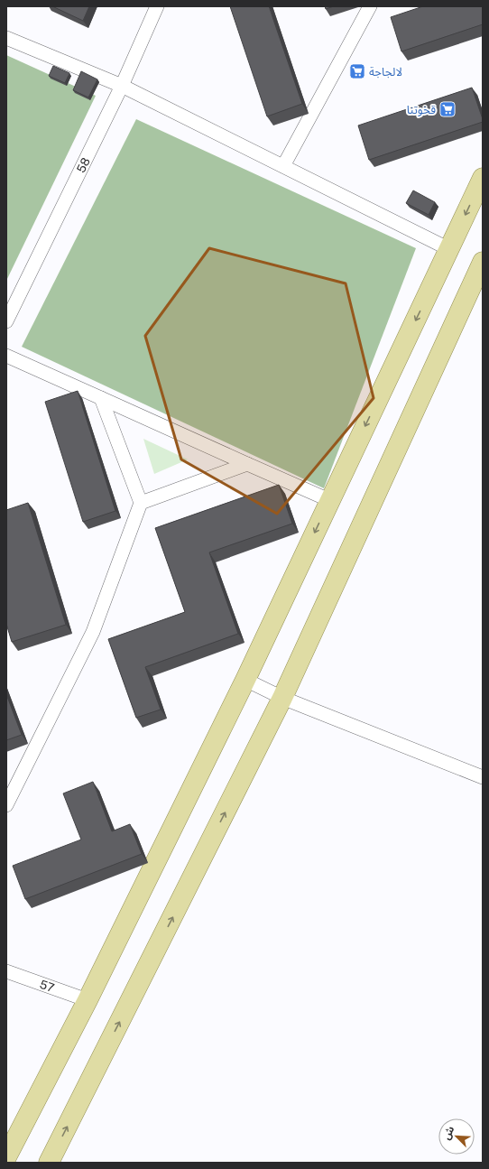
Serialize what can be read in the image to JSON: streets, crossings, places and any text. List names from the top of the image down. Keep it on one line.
{"streets":{"street":["58","57"]},"places":{"supermarket":["لالجاجة","قخوتنا"]},"north":"top left"}
